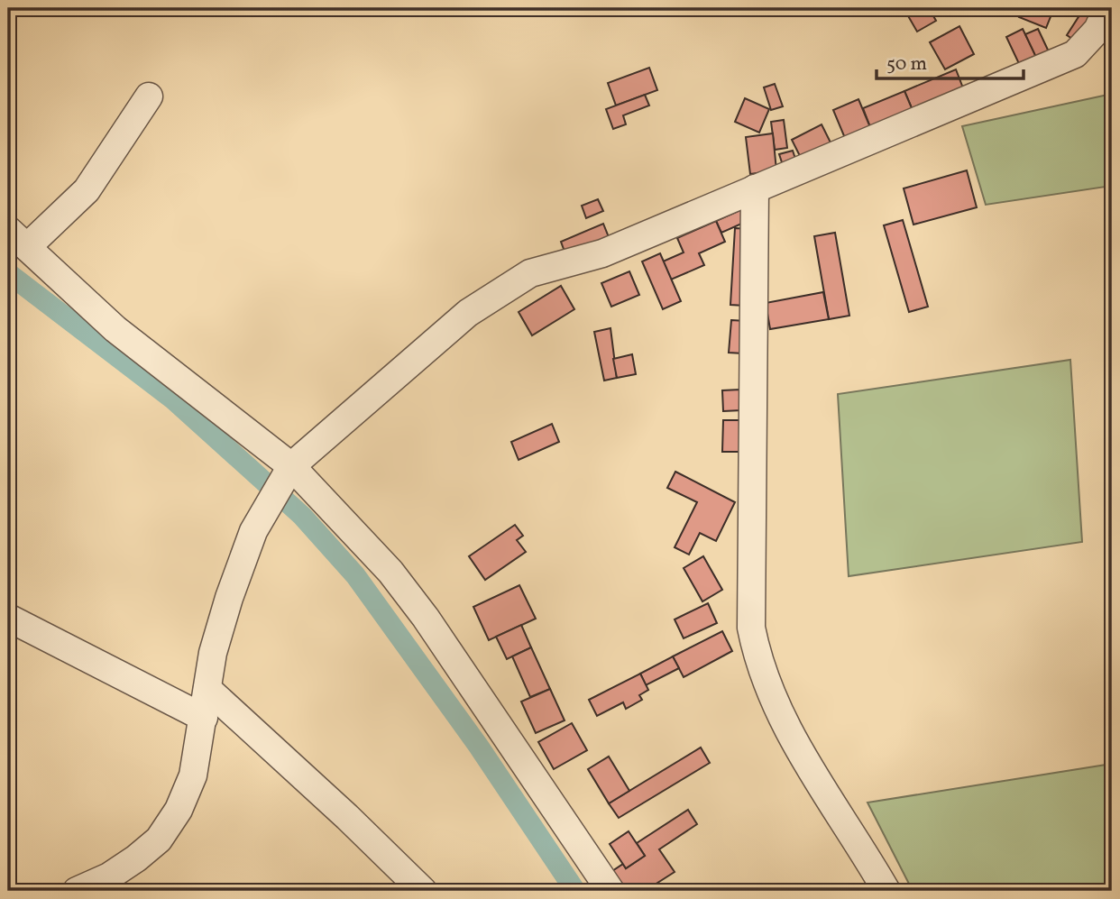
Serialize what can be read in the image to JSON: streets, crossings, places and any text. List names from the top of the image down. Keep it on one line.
{"scale_bar":"50 m"}
